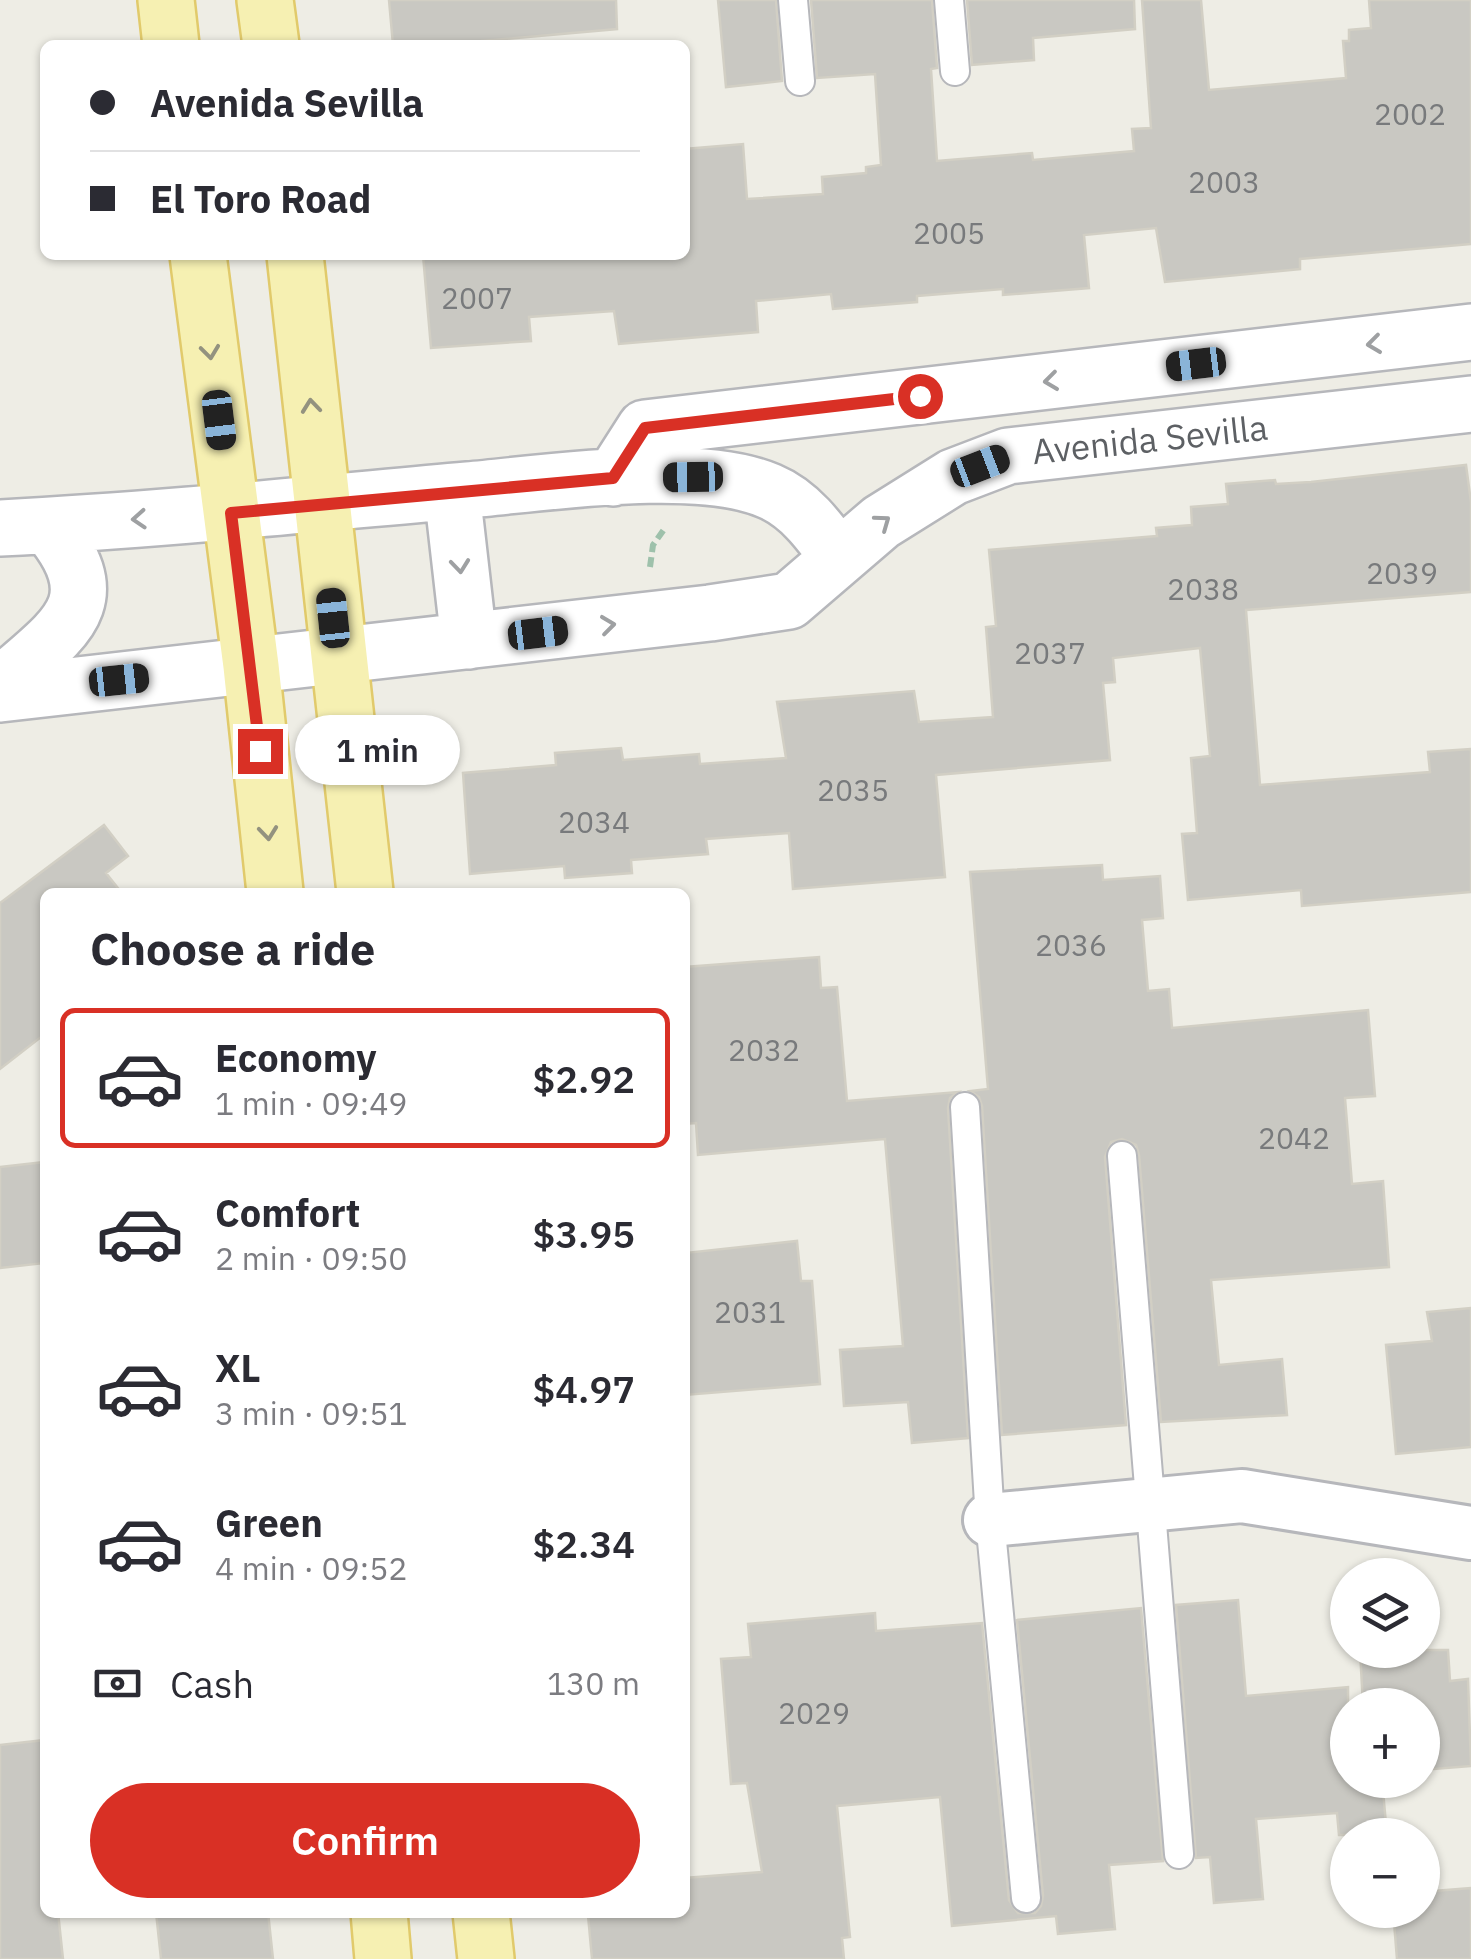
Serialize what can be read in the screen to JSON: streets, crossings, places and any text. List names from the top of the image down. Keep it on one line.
{"streets":{"street":["Avenida Sevilla"]},"house_numbers":["2002","2003","2005","2007","2039","2038","2037","2035","2034","2036","2032","2042","2031","2029"],"page":{"banner":["Avenida Sevilla","El Toro Road"],"bubble":"1 min","heading":"Choose a ride","list":[{"name":"Economy","note":"1 min · 09:49","value":"$2.92"},{"name":"Comfort","note":"2 min · 09:50","value":"$3.95"},{"name":"XL","note":"3 min · 09:51","value":"$4.97"},{"name":"Green","note":"4 min · 09:52","value":"$2.34"}],"map_buttons":["+","−"],"pay":["Cash","130 m"],"buttons":"Confirm"}}
